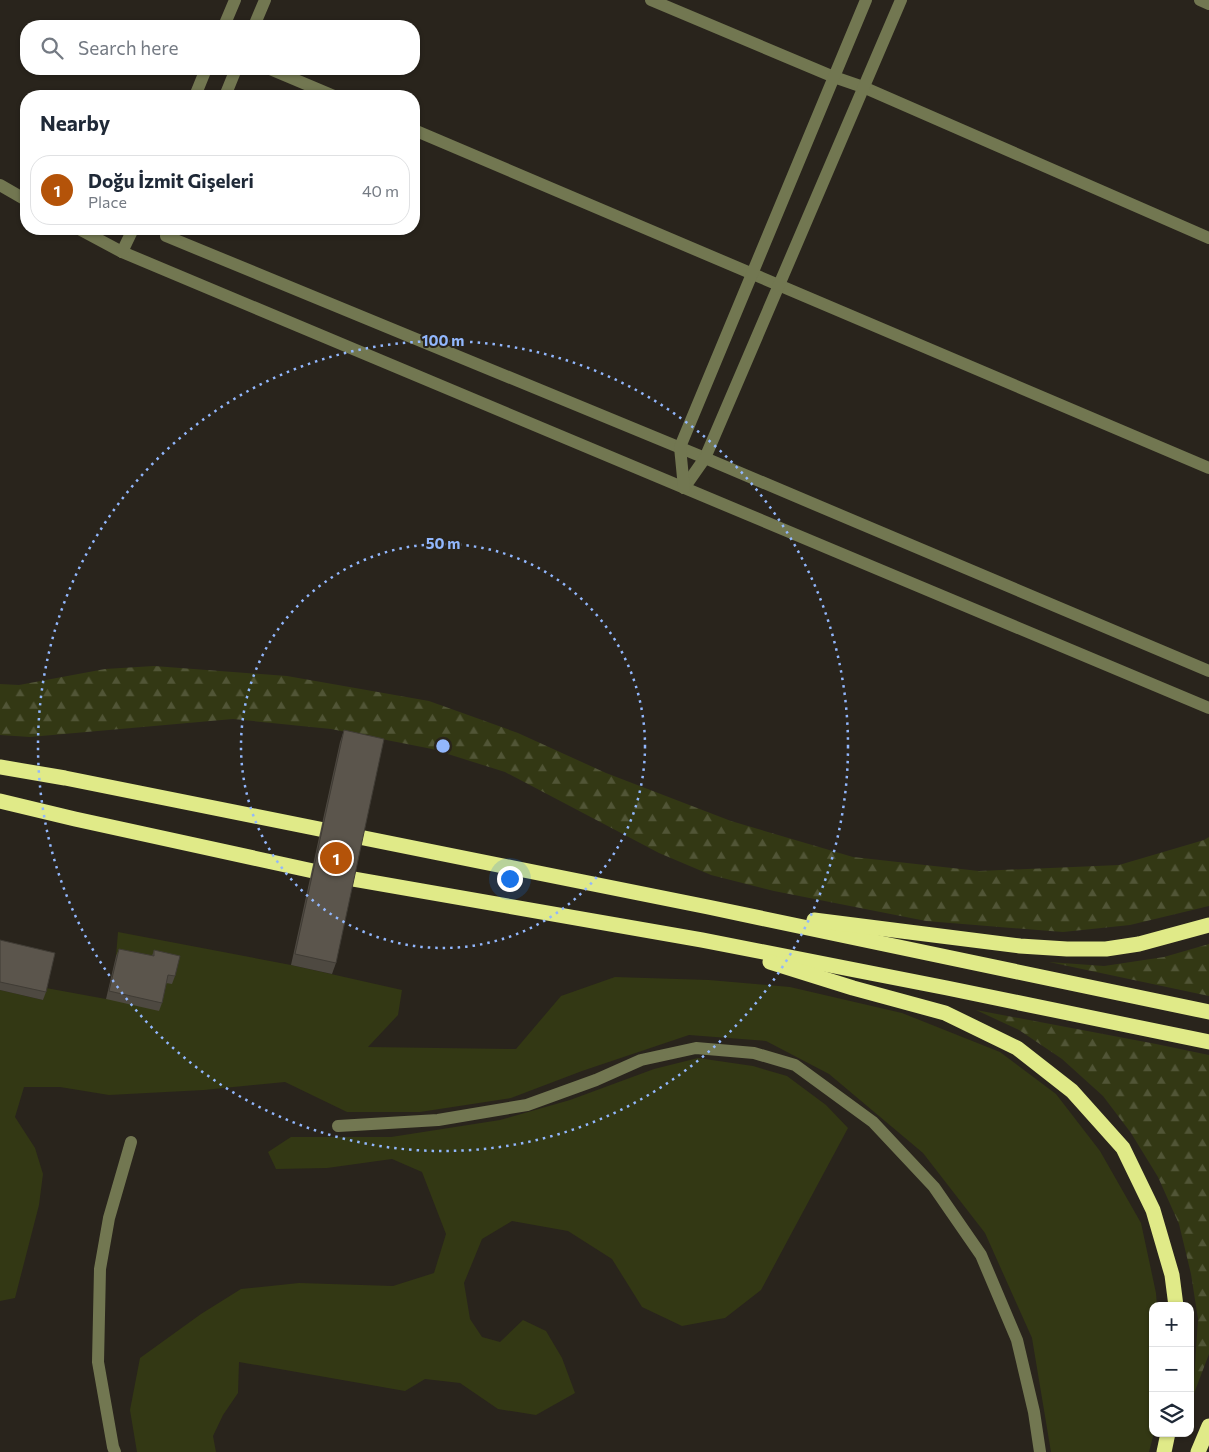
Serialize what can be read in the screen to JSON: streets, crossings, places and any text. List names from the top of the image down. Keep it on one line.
{"page":{"search":"Search here","heading":"Nearby","list":[{"mark":"1","name":"Doğu İzmit Gişeleri","note":"Place","value":"40 m"}],"pins":"1","map_buttons":["+","−"]},"rings":["100 m","50 m"]}
